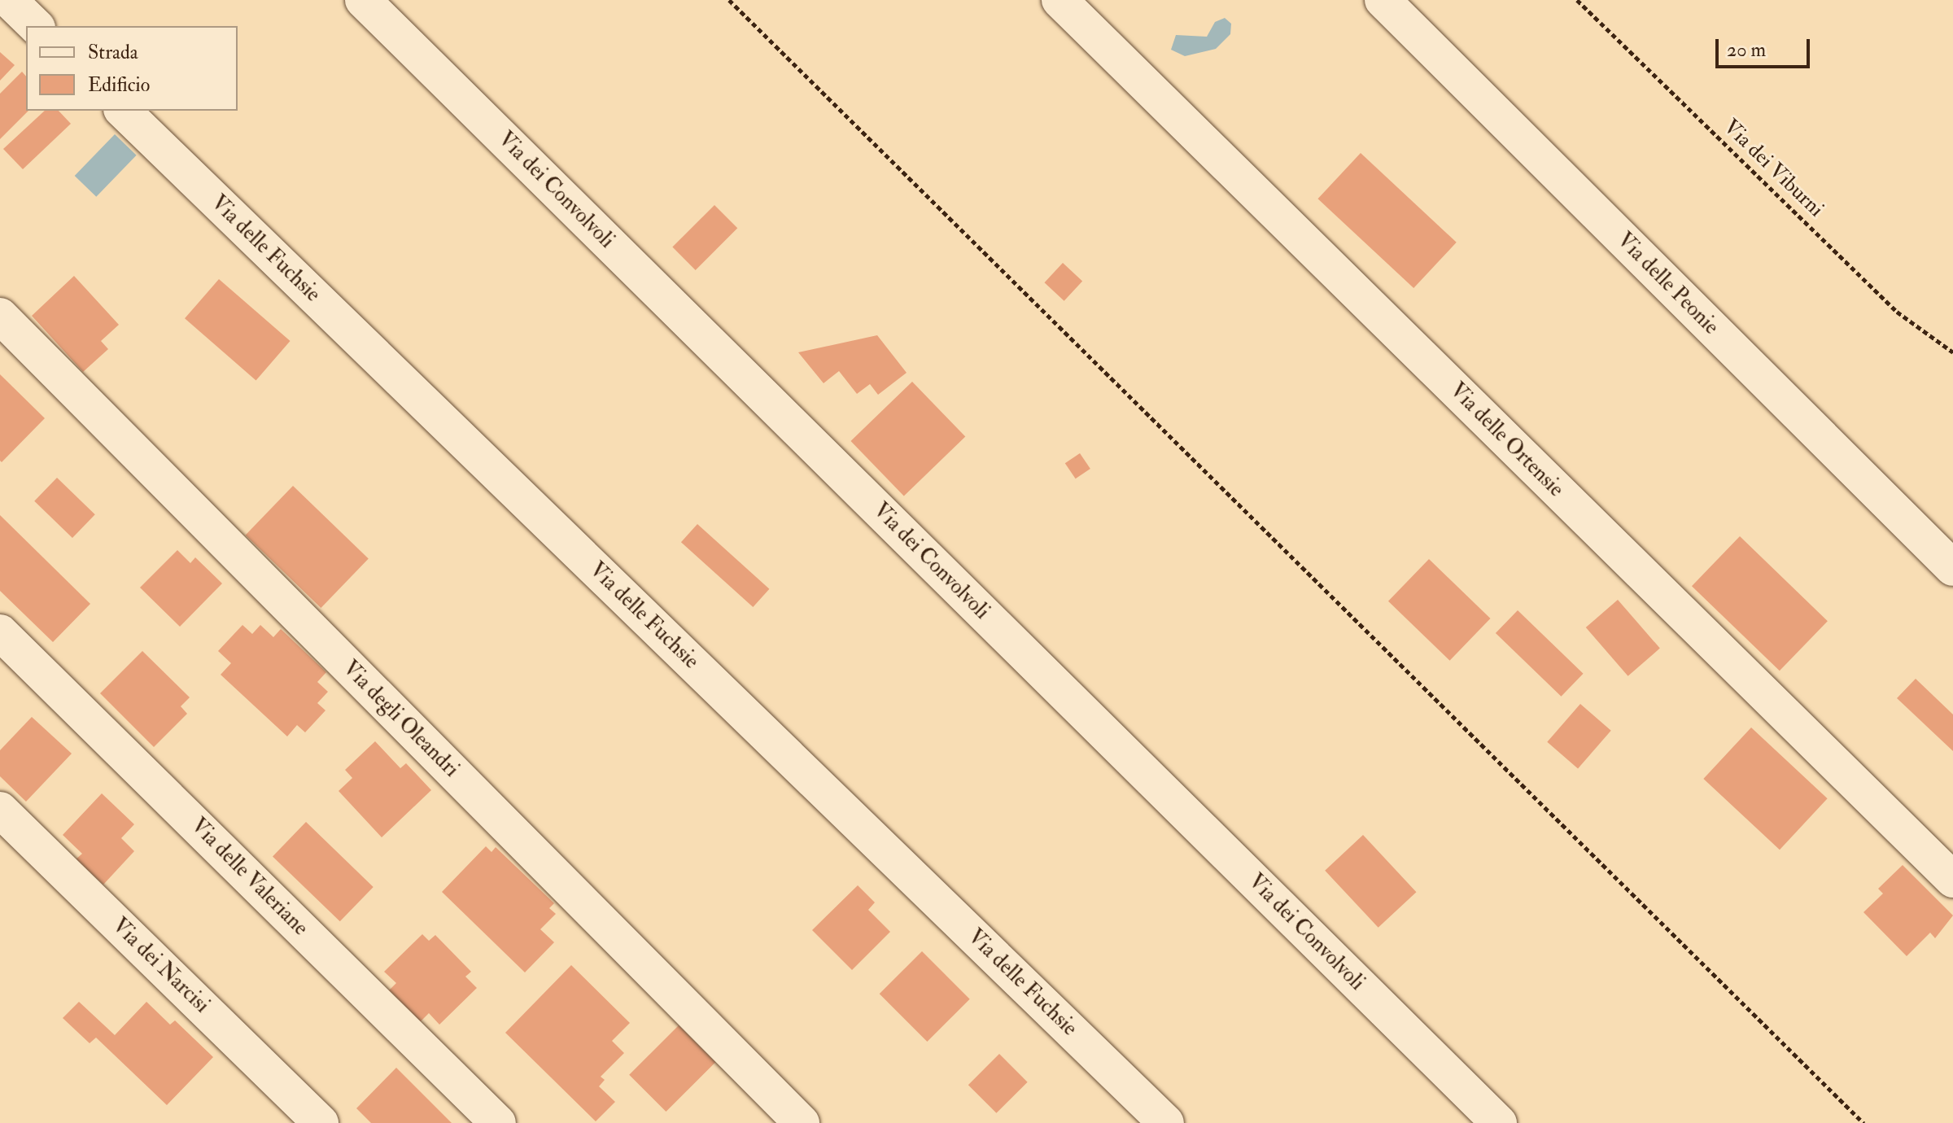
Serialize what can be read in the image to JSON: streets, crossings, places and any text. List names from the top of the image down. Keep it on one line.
{"streets":{"street":["Via dei Convolvoli","Via delle Fuchsie","Via delle Peonie","Via delle Ortensie","Via degli Oleandri","Via delle Valeriane","Via dei Narcisi"],"path":["Via dei Viburni"]},"legend":["Strada","Edificio"],"scale_bar":"20 m"}
